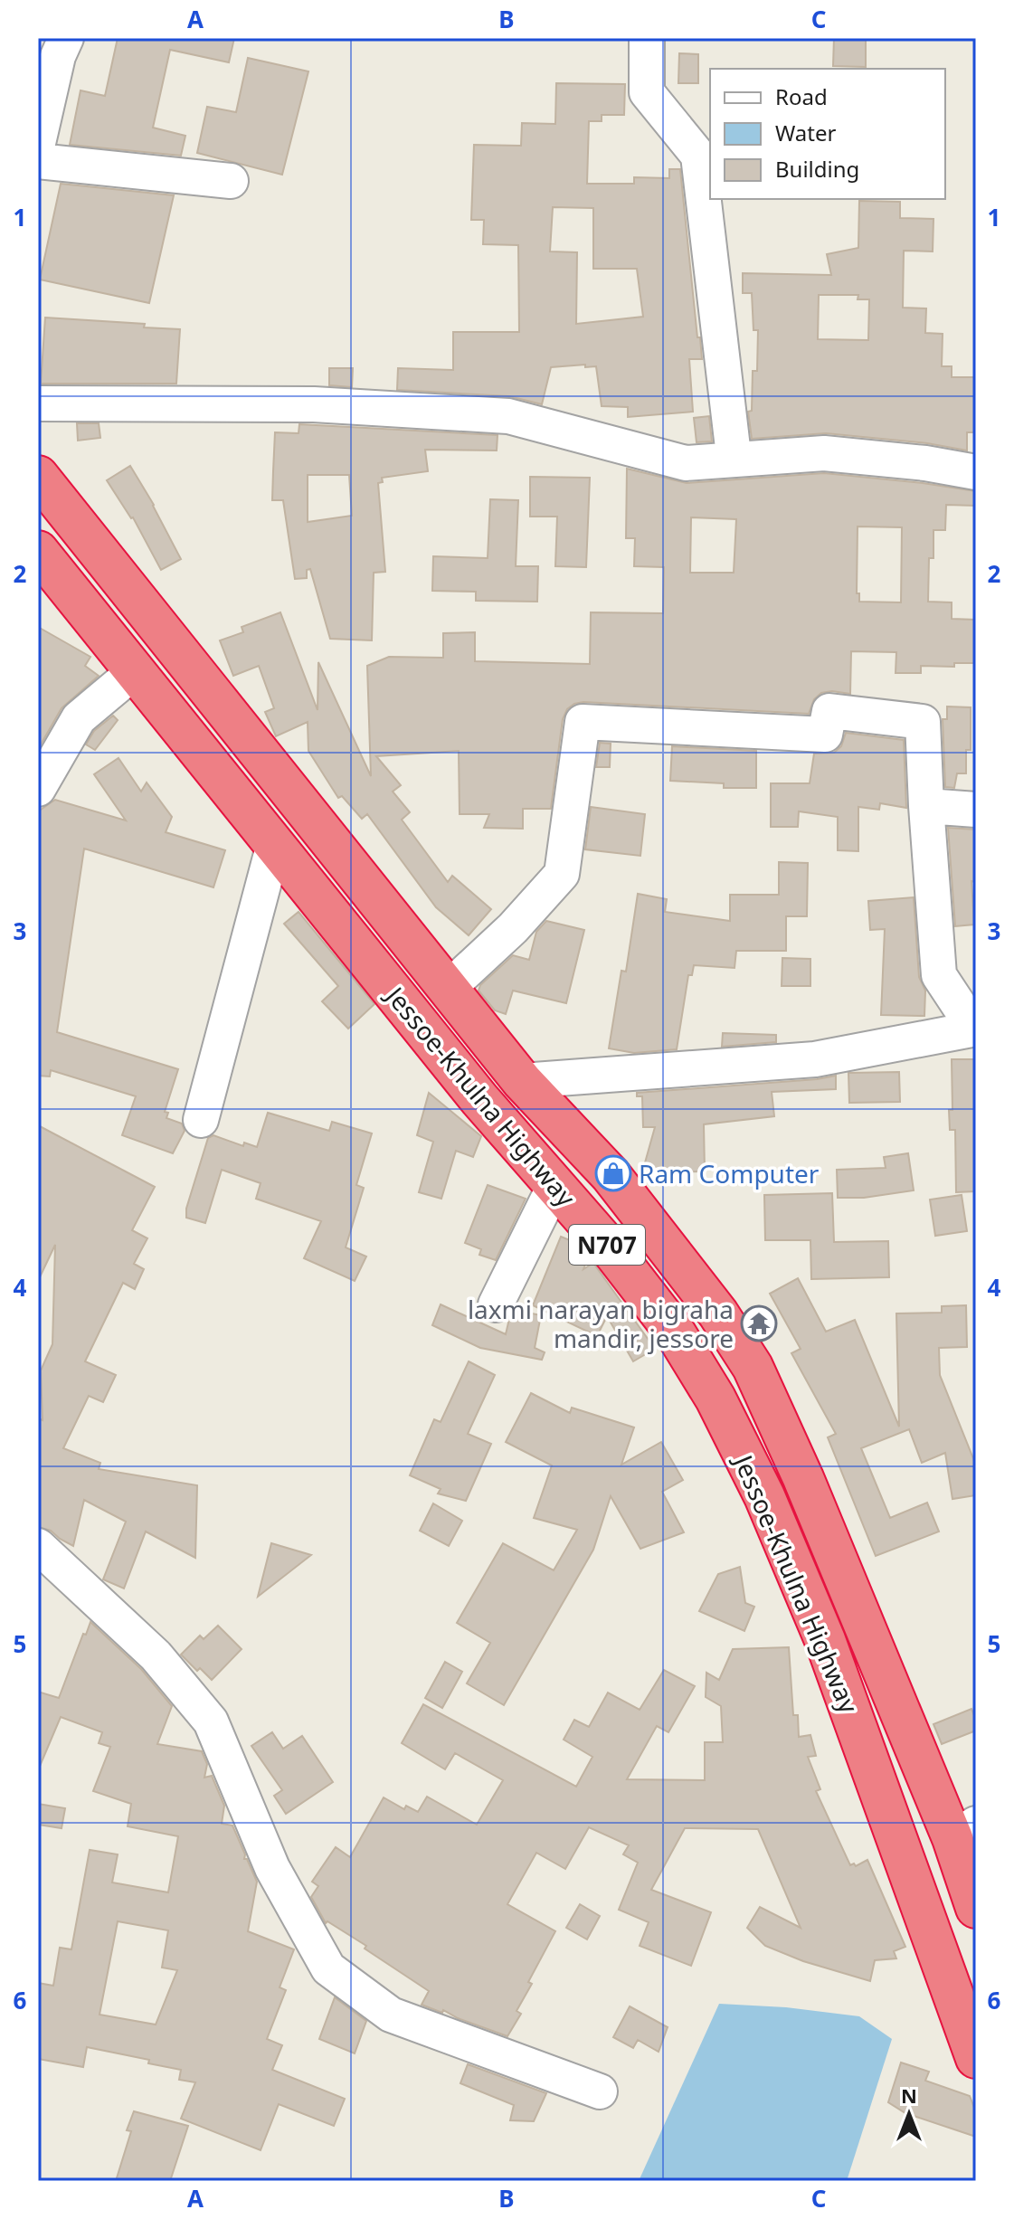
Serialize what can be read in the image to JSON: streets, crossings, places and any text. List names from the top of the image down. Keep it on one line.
{"streets":{"highway":["Jessoe-Khulna Highway","N707"]},"places":{"shop":["Ram Computer"],"temple":["laxmi narayan bigraha mandir, jessore"]},"legend":["Road","Water","Building"],"north":"top","grid":{"columns":["A","B","C"],"rows":["1","2","3","4","5","6"]}}
